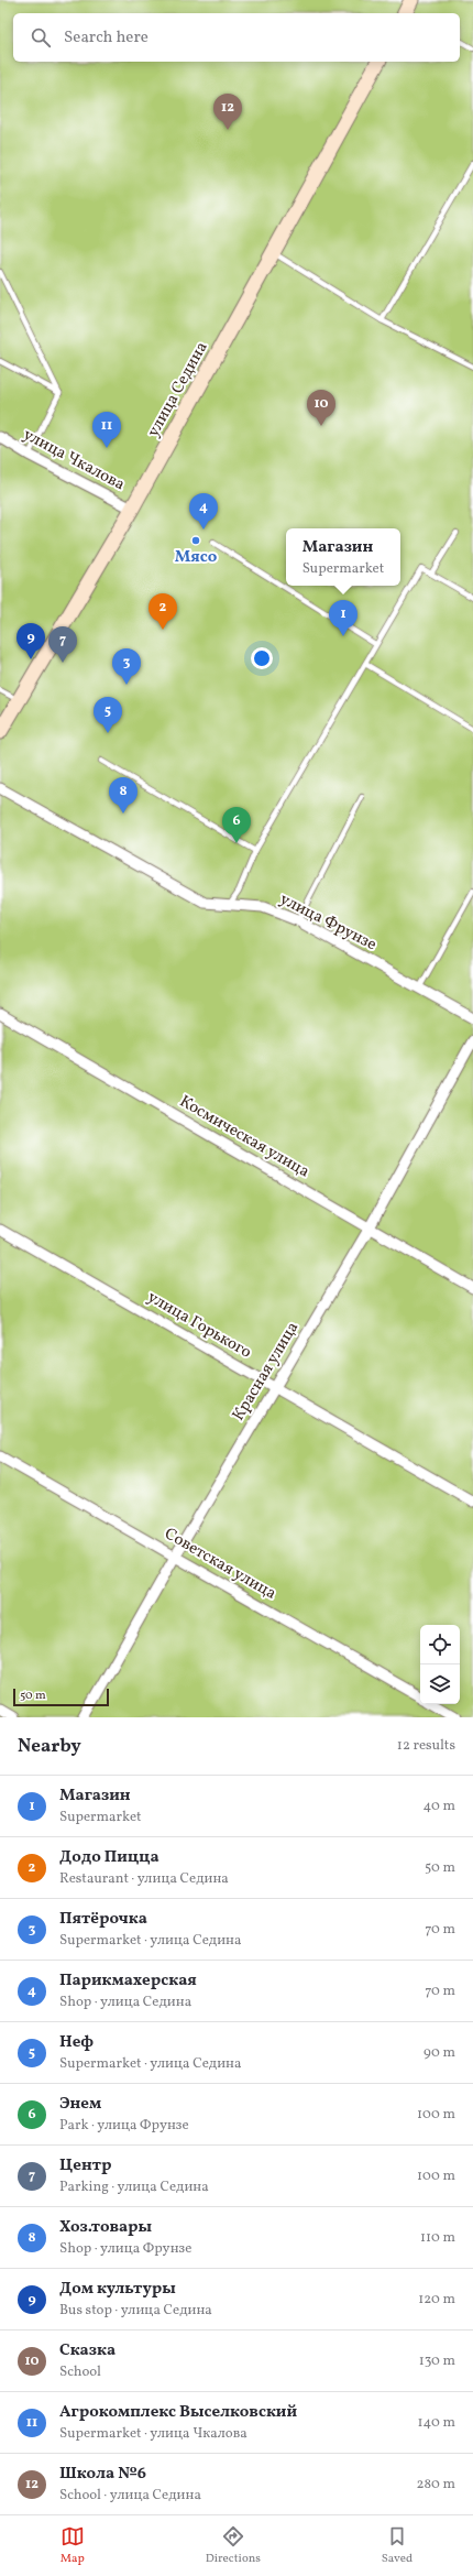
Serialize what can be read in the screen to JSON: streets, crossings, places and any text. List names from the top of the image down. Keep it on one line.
{"streets":{"street":["улица Седина","улица Чкалова","улица Фрунзе","Космическая улица","улица Горького","Красная улица","Советская улица"]},"crossings":[["улица Седина","улица Чкалова"],["Космическая улица","Красная улица"],["улица Горького","Красная улица"],["Красная улица","Советская улица"]],"places":["Мясо"],"scale_bar":"50 m","page":{"search":"Search here","pins":["12","10","11","4","2","1","9","7","3","5","8","6"],"popup":["Магазин","Supermarket"],"scale":"50 m","heading":["Nearby","12 results"],"list":[{"mark":"1","name":"Магазин","note":"Supermarket","value":"40 m"},{"mark":"2","name":"Додо Пицца","note":"Restaurant · улица Седина","value":"50 m"},{"mark":"3","name":"Пятёрочка","note":"Supermarket · улица Седина","value":"70 m"},{"mark":"4","name":"Парикмахерская","note":"Shop · улица Седина","value":"70 m"},{"mark":"5","name":"Неф","note":"Supermarket · улица Седина","value":"90 m"},{"mark":"6","name":"Энем","note":"Park · улица Фрунзе","value":"100 m"},{"mark":"7","name":"Центр","note":"Parking · улица Седина","value":"100 m"},{"mark":"8","name":"Хоз.товары","note":"Shop · улица Фрунзе","value":"110 m"},{"mark":"9","name":"Дом культуры","note":"Bus stop · улица Седина","value":"120 m"},{"mark":"10","name":"Сказка","note":"School","value":"130 m"},{"mark":"11","name":"Агрокомплекс Выселковский","note":"Supermarket · улица Чкалова","value":"140 m"},{"mark":"12","name":"Школа №6","note":"School · улица Седина","value":"280 m"}],"nav":["Map","Directions","Saved"]}}
